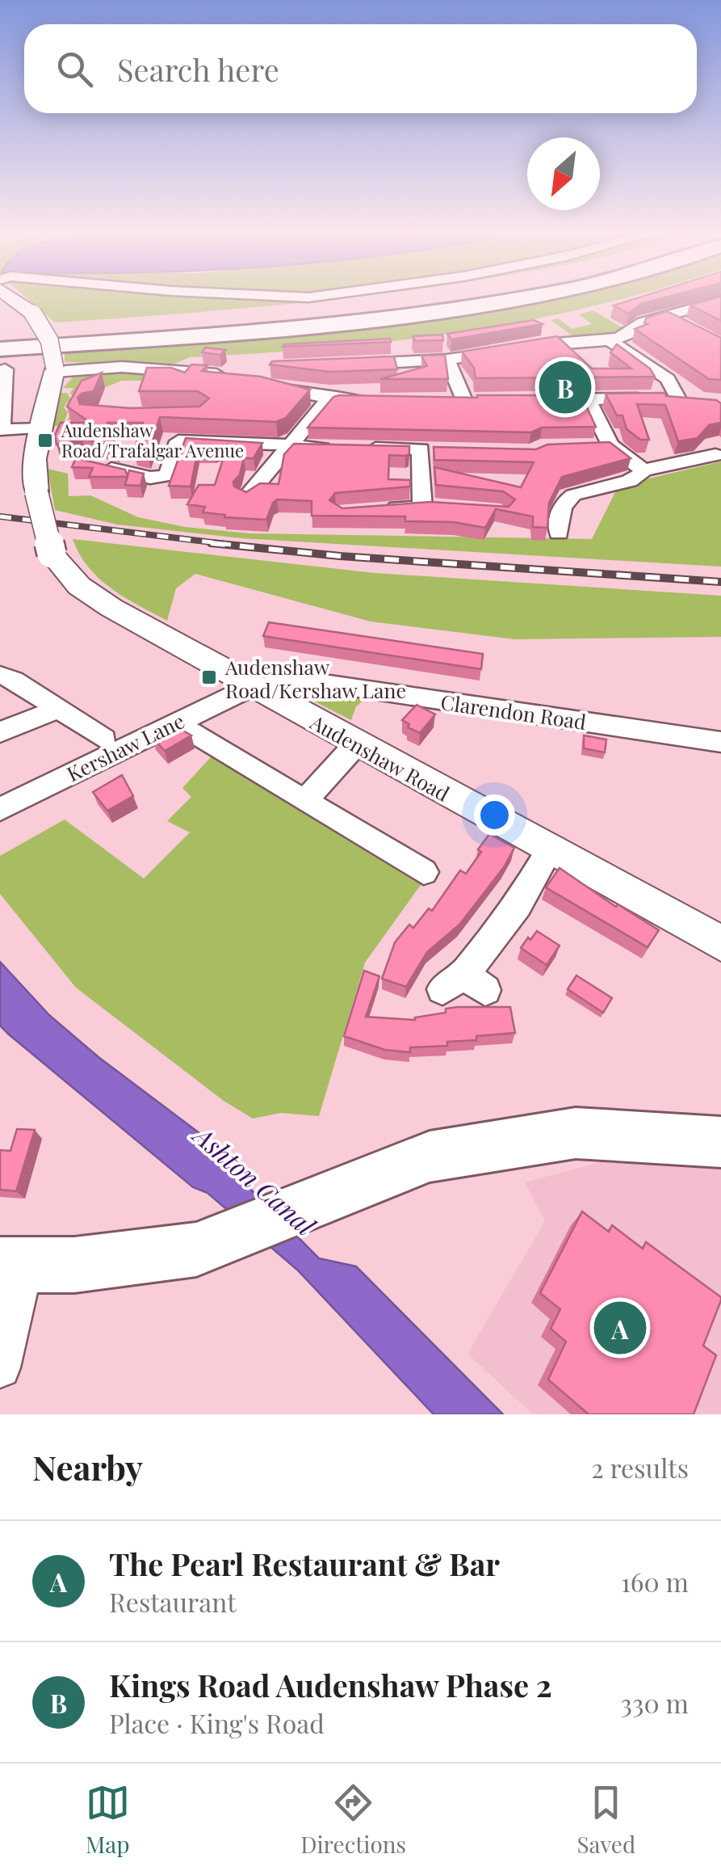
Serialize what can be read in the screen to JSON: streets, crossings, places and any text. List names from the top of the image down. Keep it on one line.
{"streets":{"main road":["Audenshaw Road"],"street":["Clarendon Road","Kershaw Lane"]},"crossings":[["Clarendon Road","Kershaw Lane"],["Clarendon Road","Audenshaw Road"],["Kershaw Lane","Audenshaw Road"]],"water":["Ashton Canal"],"places":{"transit":["Audenshaw Road/Trafalgar Avenue","Audenshaw Road/Kershaw Lane"]},"north":"bottom left","page":{"search":"Search here","pins":["B","A"],"heading":["Nearby","2 results"],"list":[{"mark":"A","name":"The Pearl Restaurant & Bar","note":"Restaurant","value":"160 m"},{"mark":"B","name":"Kings Road Audenshaw Phase 2","note":"Place · King's Road","value":"330 m"}],"nav":["Map","Directions","Saved"]}}
